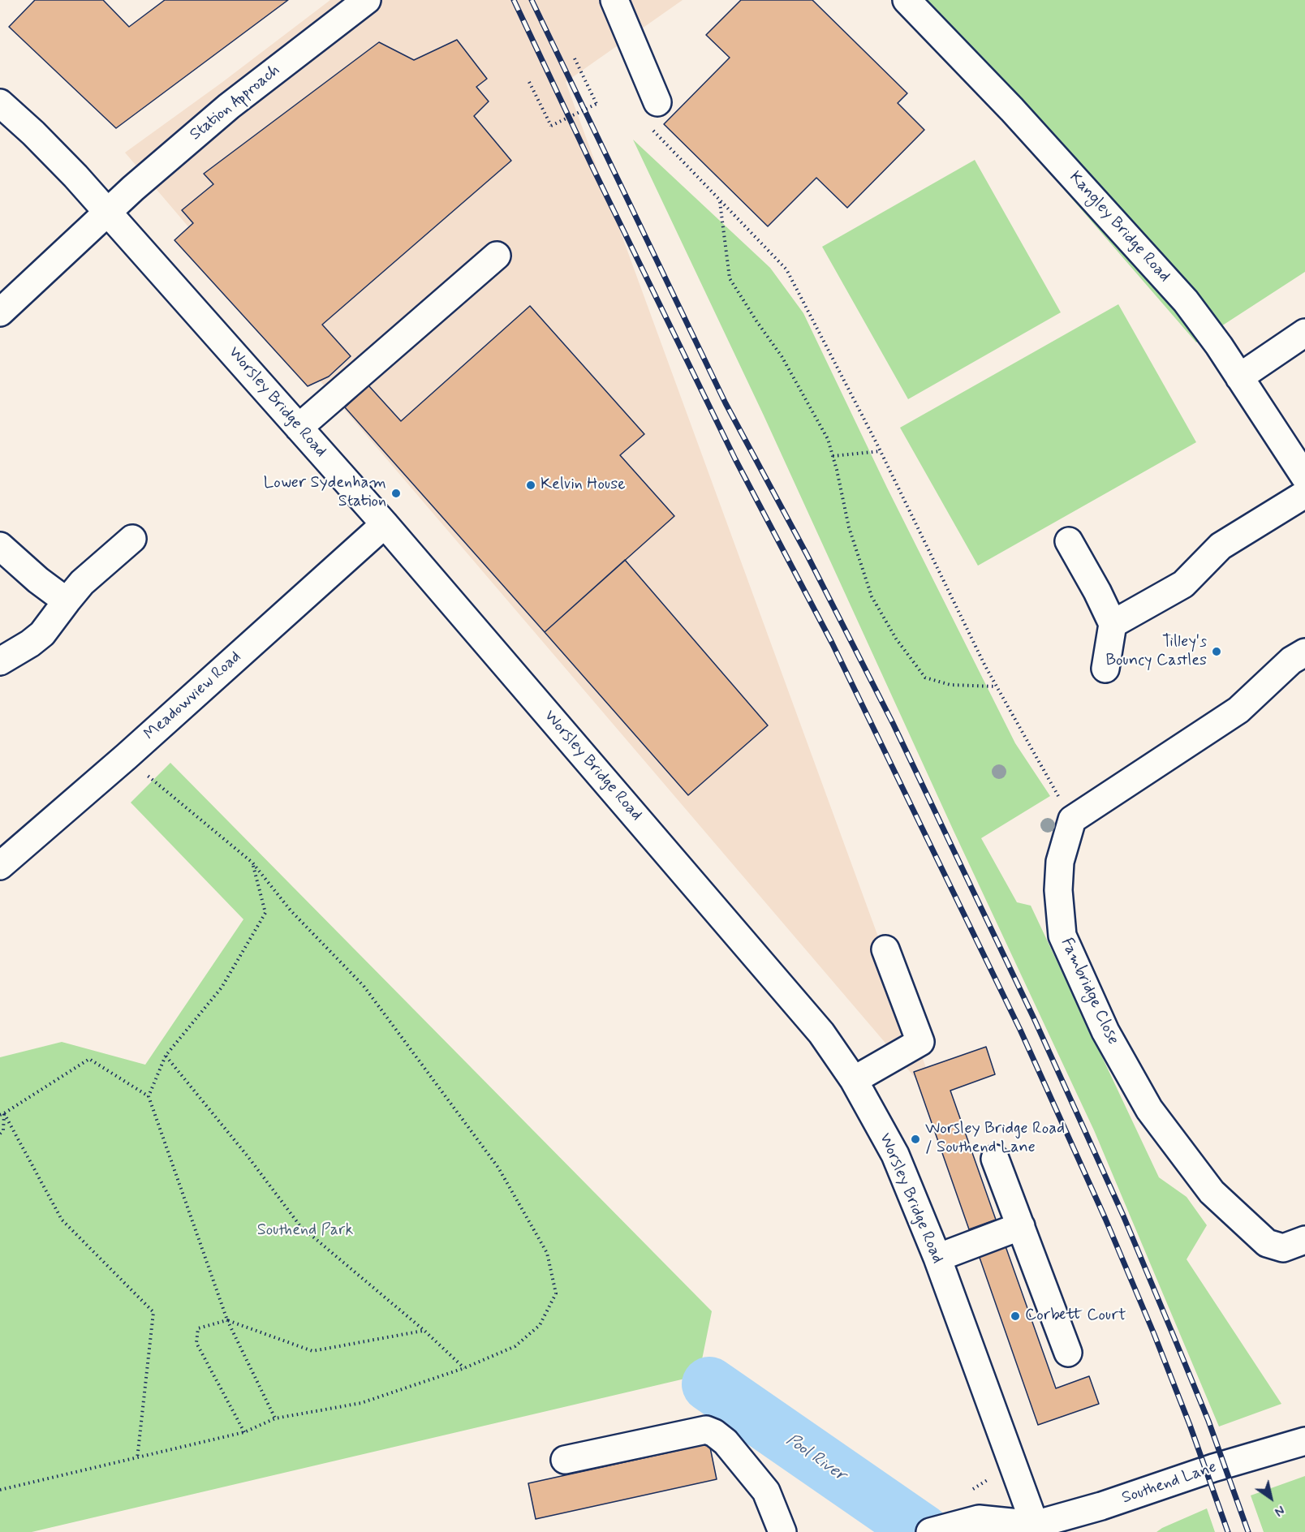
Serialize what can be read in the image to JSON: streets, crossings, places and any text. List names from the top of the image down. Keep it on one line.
{"streets":{"street":["Station Approach","Kangley Bridge Road","Worsley Bridge Road","Meadowview Road","Fambridge Close","Southend Lane"]},"crossings":[["Station Approach","Worsley Bridge Road"],["Worsley Bridge Road","Meadowview Road"],["Worsley Bridge Road","Southend Lane"]],"water":["Pool River"],"parks":["Southend Park"],"places":["Kelvin House","Lower Sydenham Station","Tilley's Bouncy Castles","Worsley Bridge Road / Southend Lane","Corbett Court"],"north":"bottom right"}
